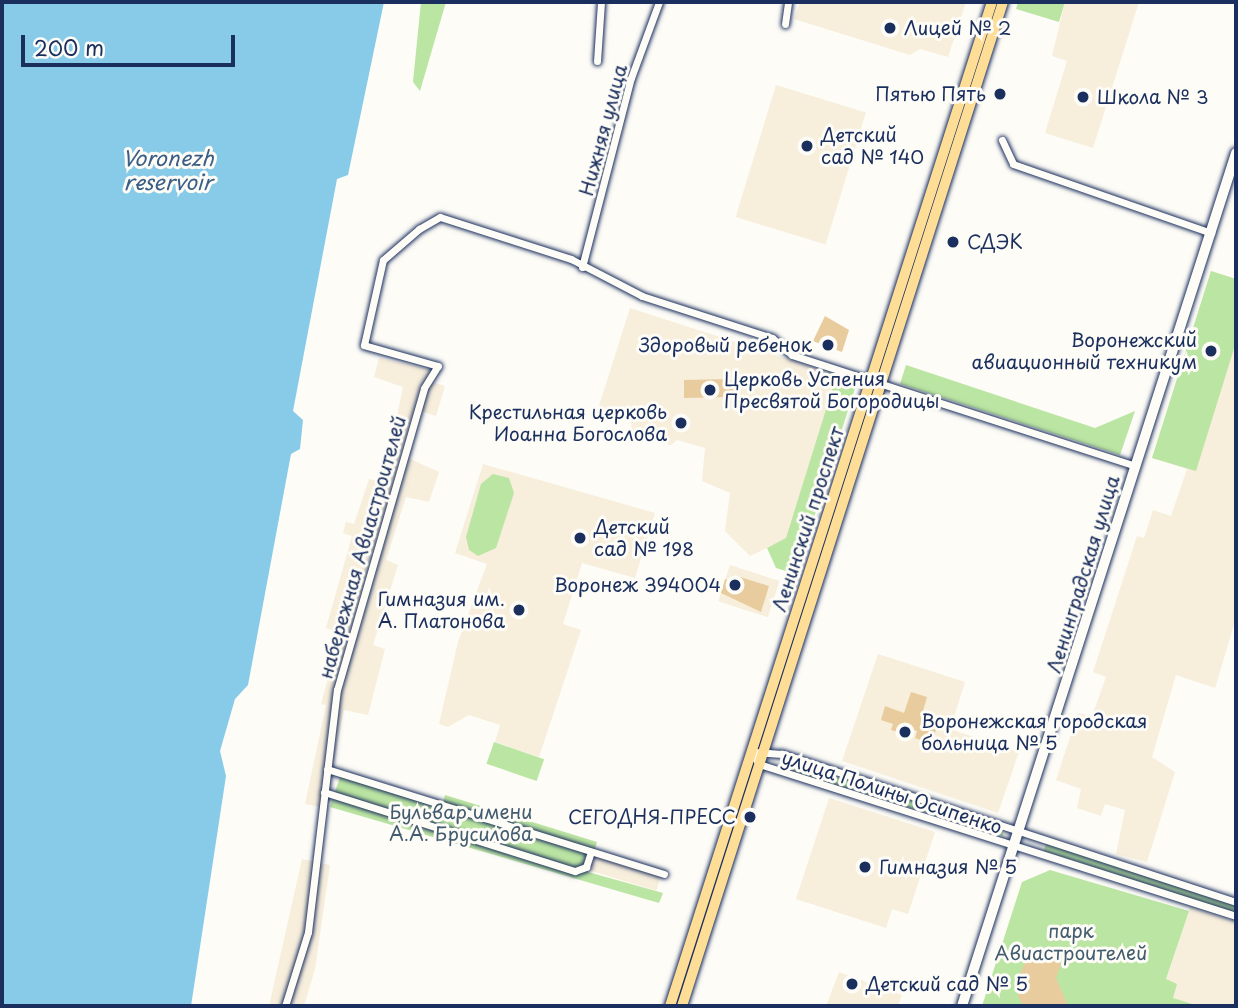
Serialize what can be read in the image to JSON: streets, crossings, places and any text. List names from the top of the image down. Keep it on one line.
{"streets":{"main road":["Ленинский проспект","Ленинградская улица"],"street":["Нижняя улица","набережная Авиастроителей","улица Полины Осипенко"]},"crossings":[["Нижняя улица","набережная Авиастроителей"],["Ленинский проспект","улица Полины Осипенко"],["Ленинградская улица","улица Полины Осипенко"]],"water":["Voronezh reservoir"],"parks":["Бульвар имени А.А. Брусилова","парк Авиастроителей"],"places":["Лицей № 2","Пятью Пять","Школа № 3","Детский сад № 140","СДЭК","Здоровый ребенок","Воронежский авиационный техникум","Церковь Успения Пресвятой Богородицы","Крестильная церковь Иоанна Богослова","Детский сад № 198","Воронеж 394004","Гимназия им. А. Платонова","Воронежская городская больница № 5","СЕГОДНЯ-ПРЕСС","Гимназия № 5","Детский сад № 5"],"scale_bar":"200 m"}
